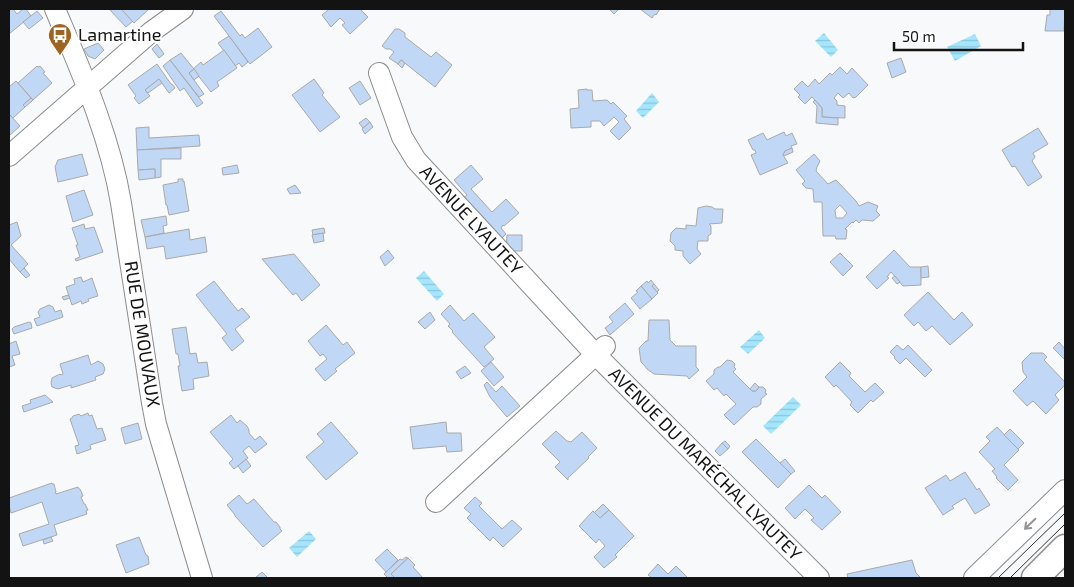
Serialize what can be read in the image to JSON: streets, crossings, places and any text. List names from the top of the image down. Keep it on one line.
{"streets":{"street":["AVENUE LYAUTEY","RUE DE MOUVAUX","AVENUE DU MARÉCHAL LYAUTEY"]},"crossings":[["AVENUE LYAUTEY","AVENUE DU MARÉCHAL LYAUTEY"]],"places":{"bus stop":["Lamartine"]},"scale_bar":"50 m"}
